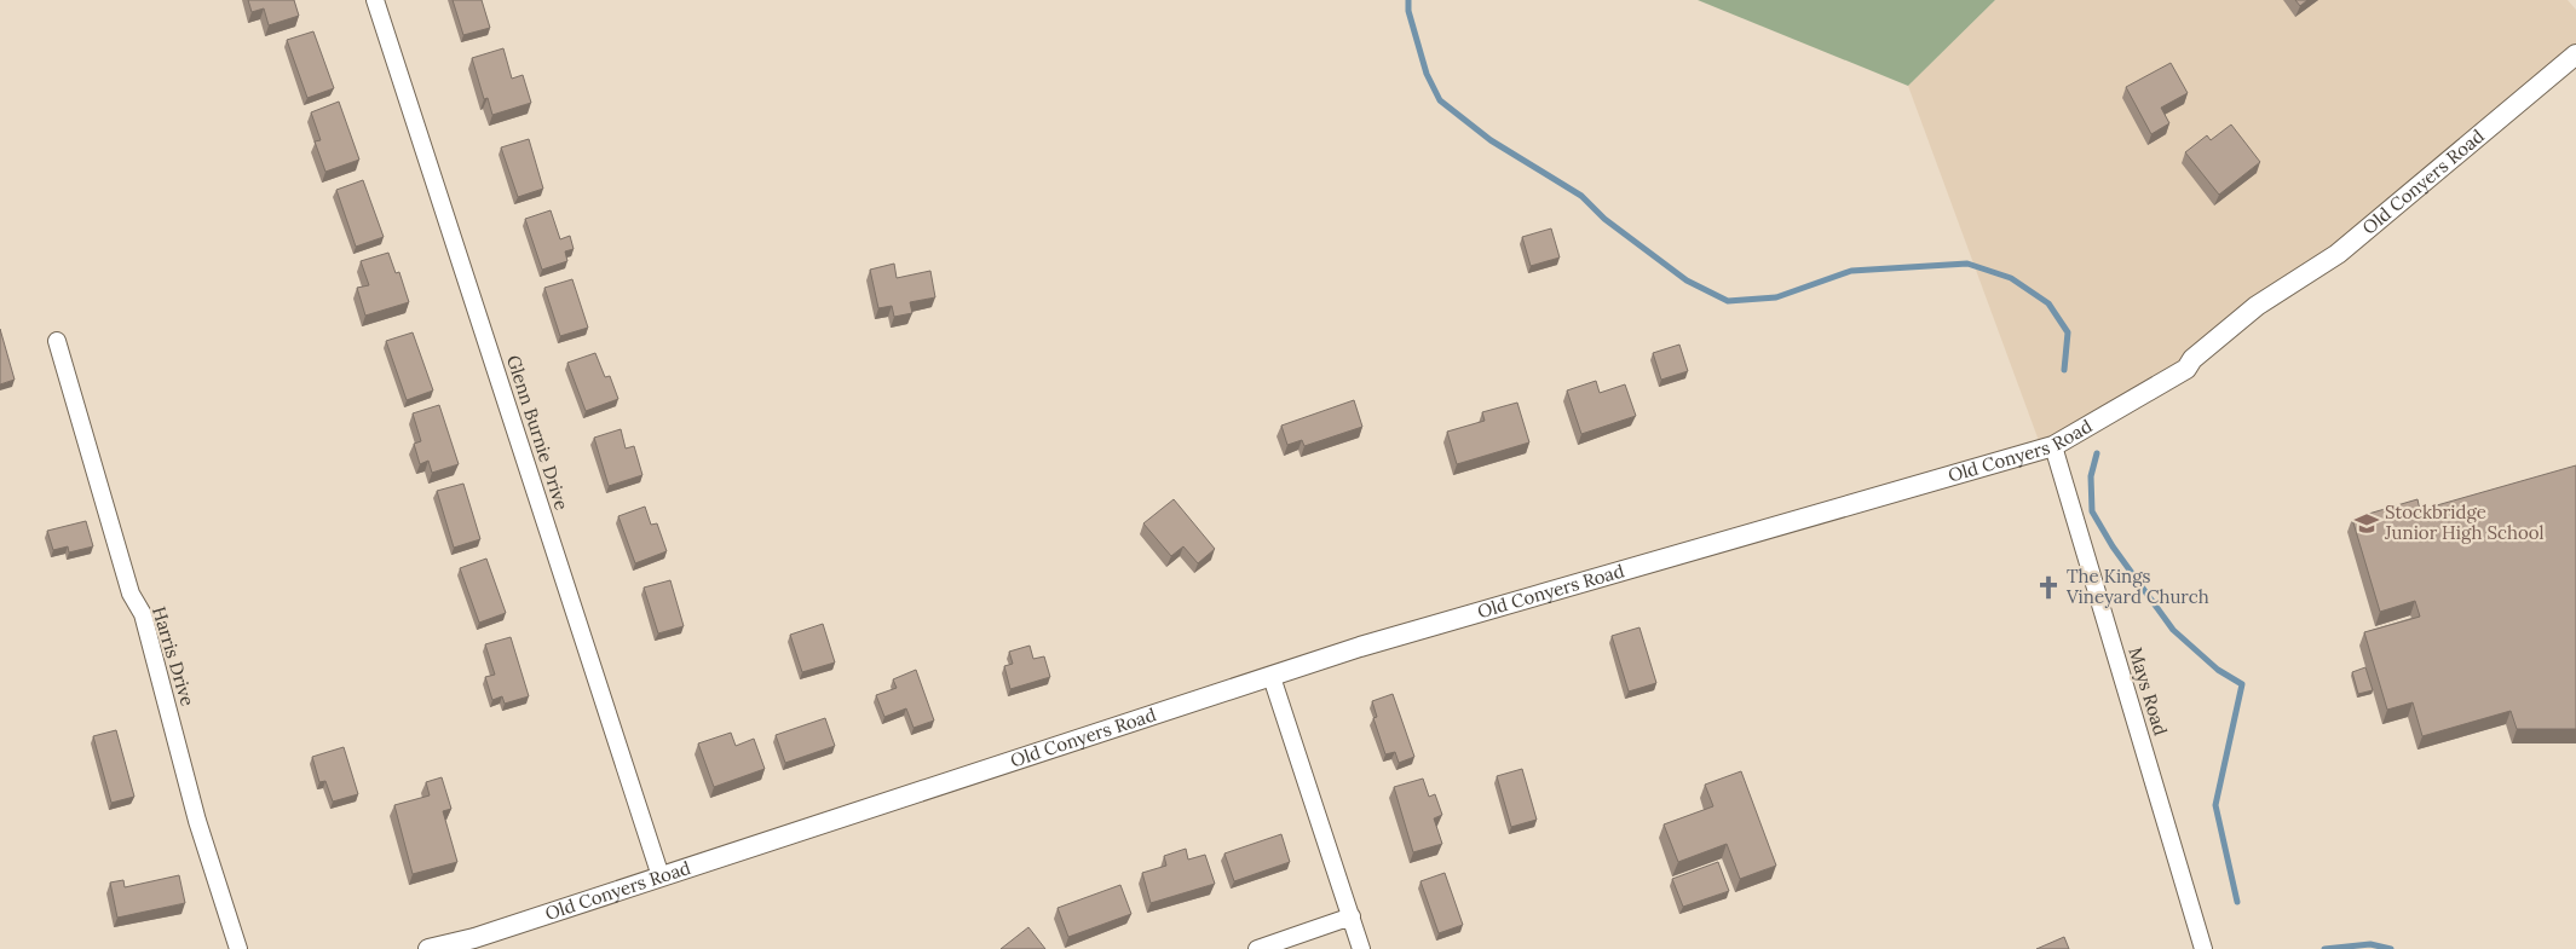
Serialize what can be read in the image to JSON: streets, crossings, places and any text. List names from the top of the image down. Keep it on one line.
{"streets":{"street":["Old Conyers Road","Glenn Burnie Drive","Harris Drive","Mays Road"]},"crossings":[["Old Conyers Road","Glenn Burnie Drive"],["Old Conyers Road","Mays Road"]],"places":{"school or university":["Stockbridge Junior High School"],"church":["The Kings Vineyard Church"]}}
